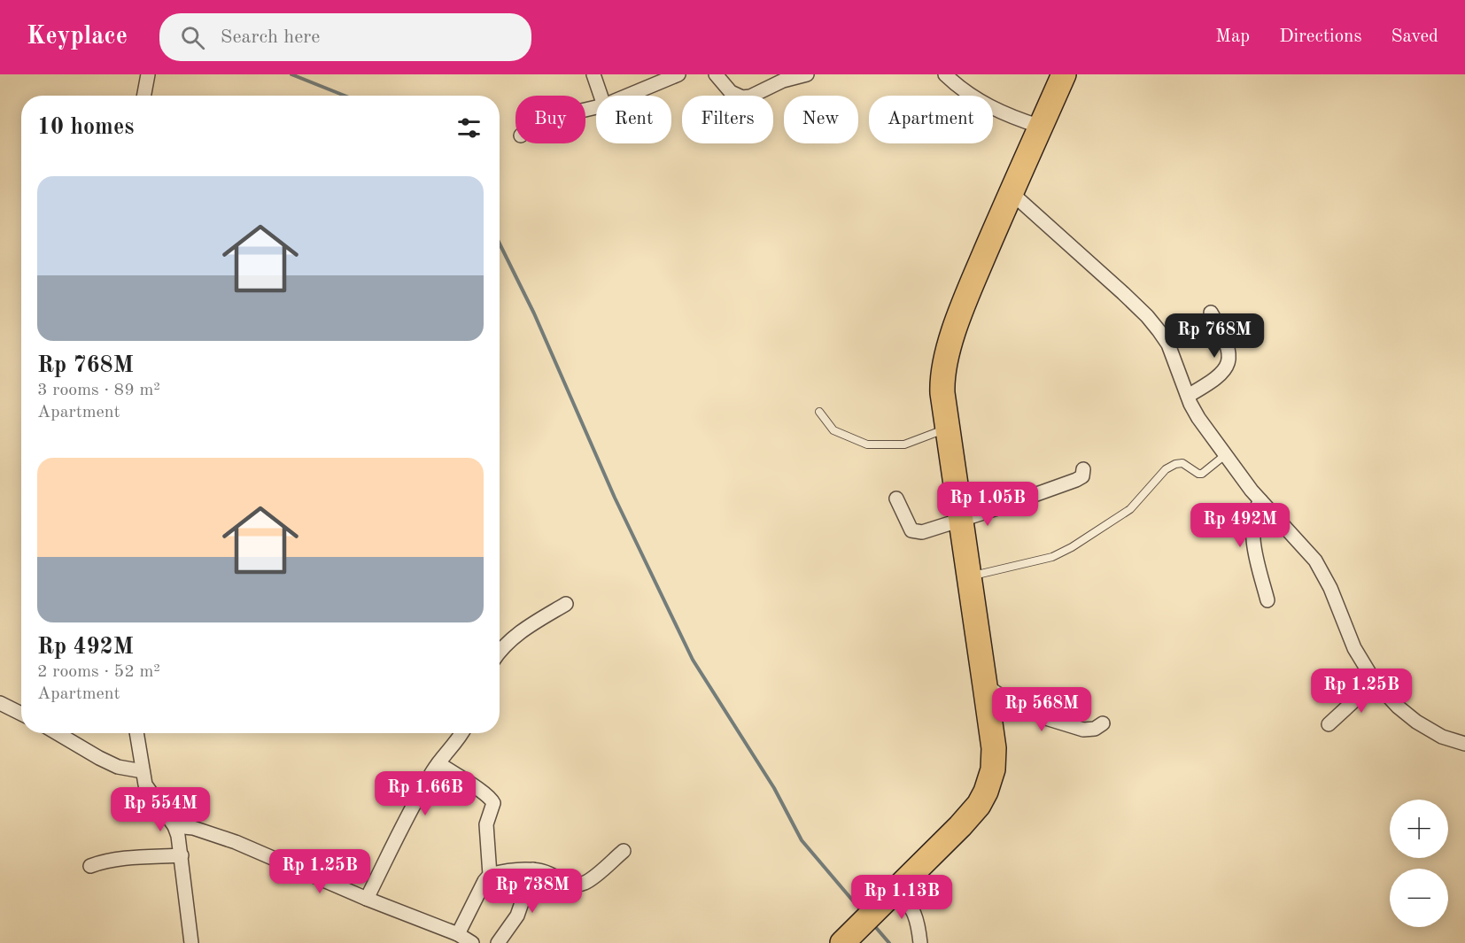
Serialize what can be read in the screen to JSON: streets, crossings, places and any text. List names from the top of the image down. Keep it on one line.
{"page":{"header":"Keyplace","search":"Search here","nav":["Map","Directions","Saved"],"chip":["Buy","Rent","Filters","New","Apartment"],"heading":"10 homes","list":[{"name":"Rp 768M","note":"3 rooms · 89 m² · Apartment"},{"name":"Rp 492M","note":"2 rooms · 52 m² · Apartment"}],"price":["Rp 768M","Rp 1.05B","Rp 492M","Rp 1.25B","Rp 568M","Rp 1.66B","Rp 554M","Rp 1.25B","Rp 738M","Rp 1.13B"],"map_buttons":["+","−"]}}
